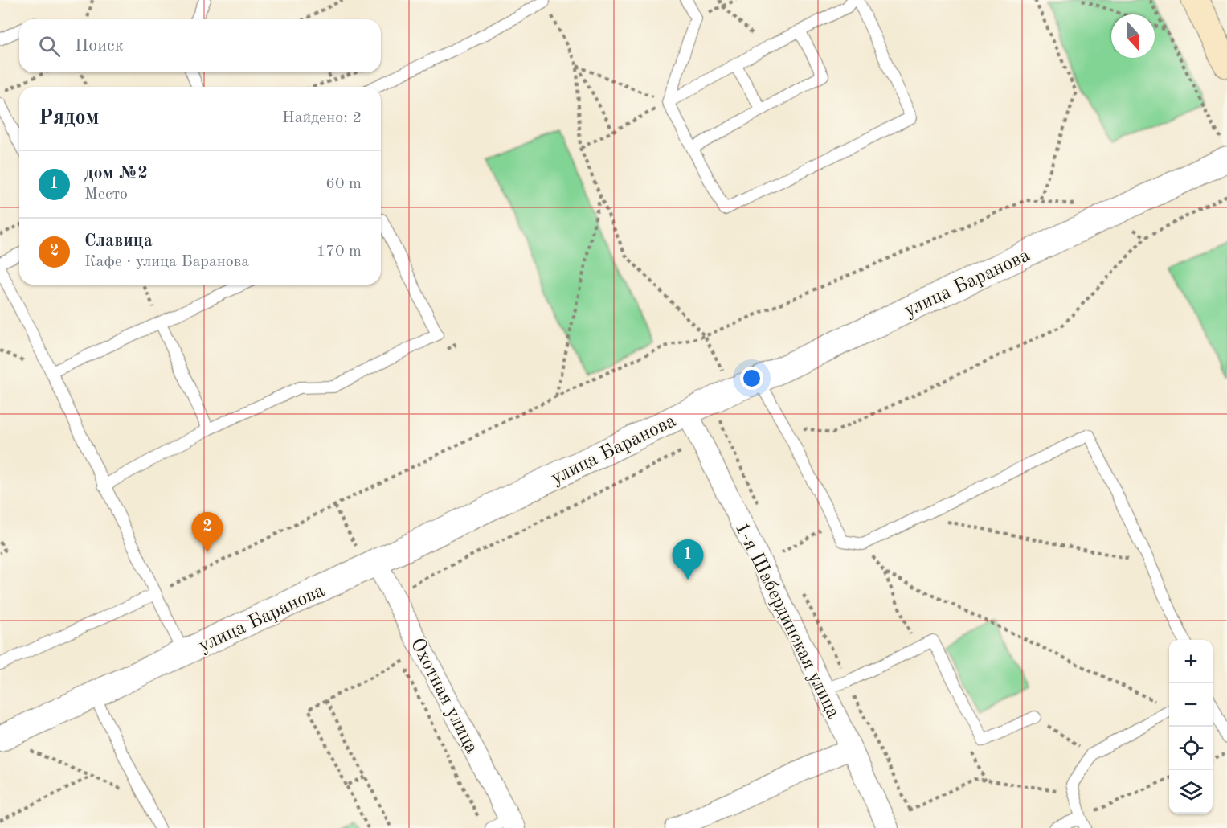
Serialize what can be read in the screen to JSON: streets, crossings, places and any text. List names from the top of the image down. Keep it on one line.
{"streets":{"street":["улица Баранова","1-я Шабердинская улица","Охотная улица"]},"crossings":[["улица Баранова","1-я Шабердинская улица"],["улица Баранова","Охотная улица"]],"north":"bottom","page":{"search":"Поиск","heading":["Рядом","Найдено: 2"],"list":[{"mark":"1","name":"дом №2","note":"Место","value":"60 m"},{"mark":"2","name":"Славица","note":"Кафе · улица Баранова","value":"170 m"}],"pins":["2","1"],"map_buttons":["+","−"]}}
